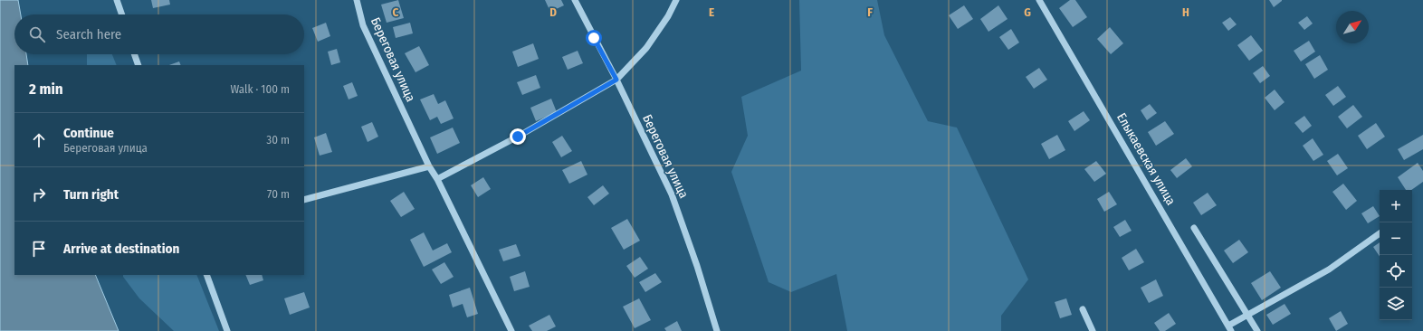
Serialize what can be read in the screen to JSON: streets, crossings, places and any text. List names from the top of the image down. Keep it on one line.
{"streets":{"street":["Береговая улица","Елыкаевская улица"]},"north":"top right","page":{"search":"Search here","heading":["2 min","Walk · 100 m"],"list":[["Continue","Береговая улица","30 m"],["Turn right","70 m"],"Arrive at destination"],"map_buttons":["+","−"]},"grid":{"columns":["C","D","E","F","G","H"]}}
